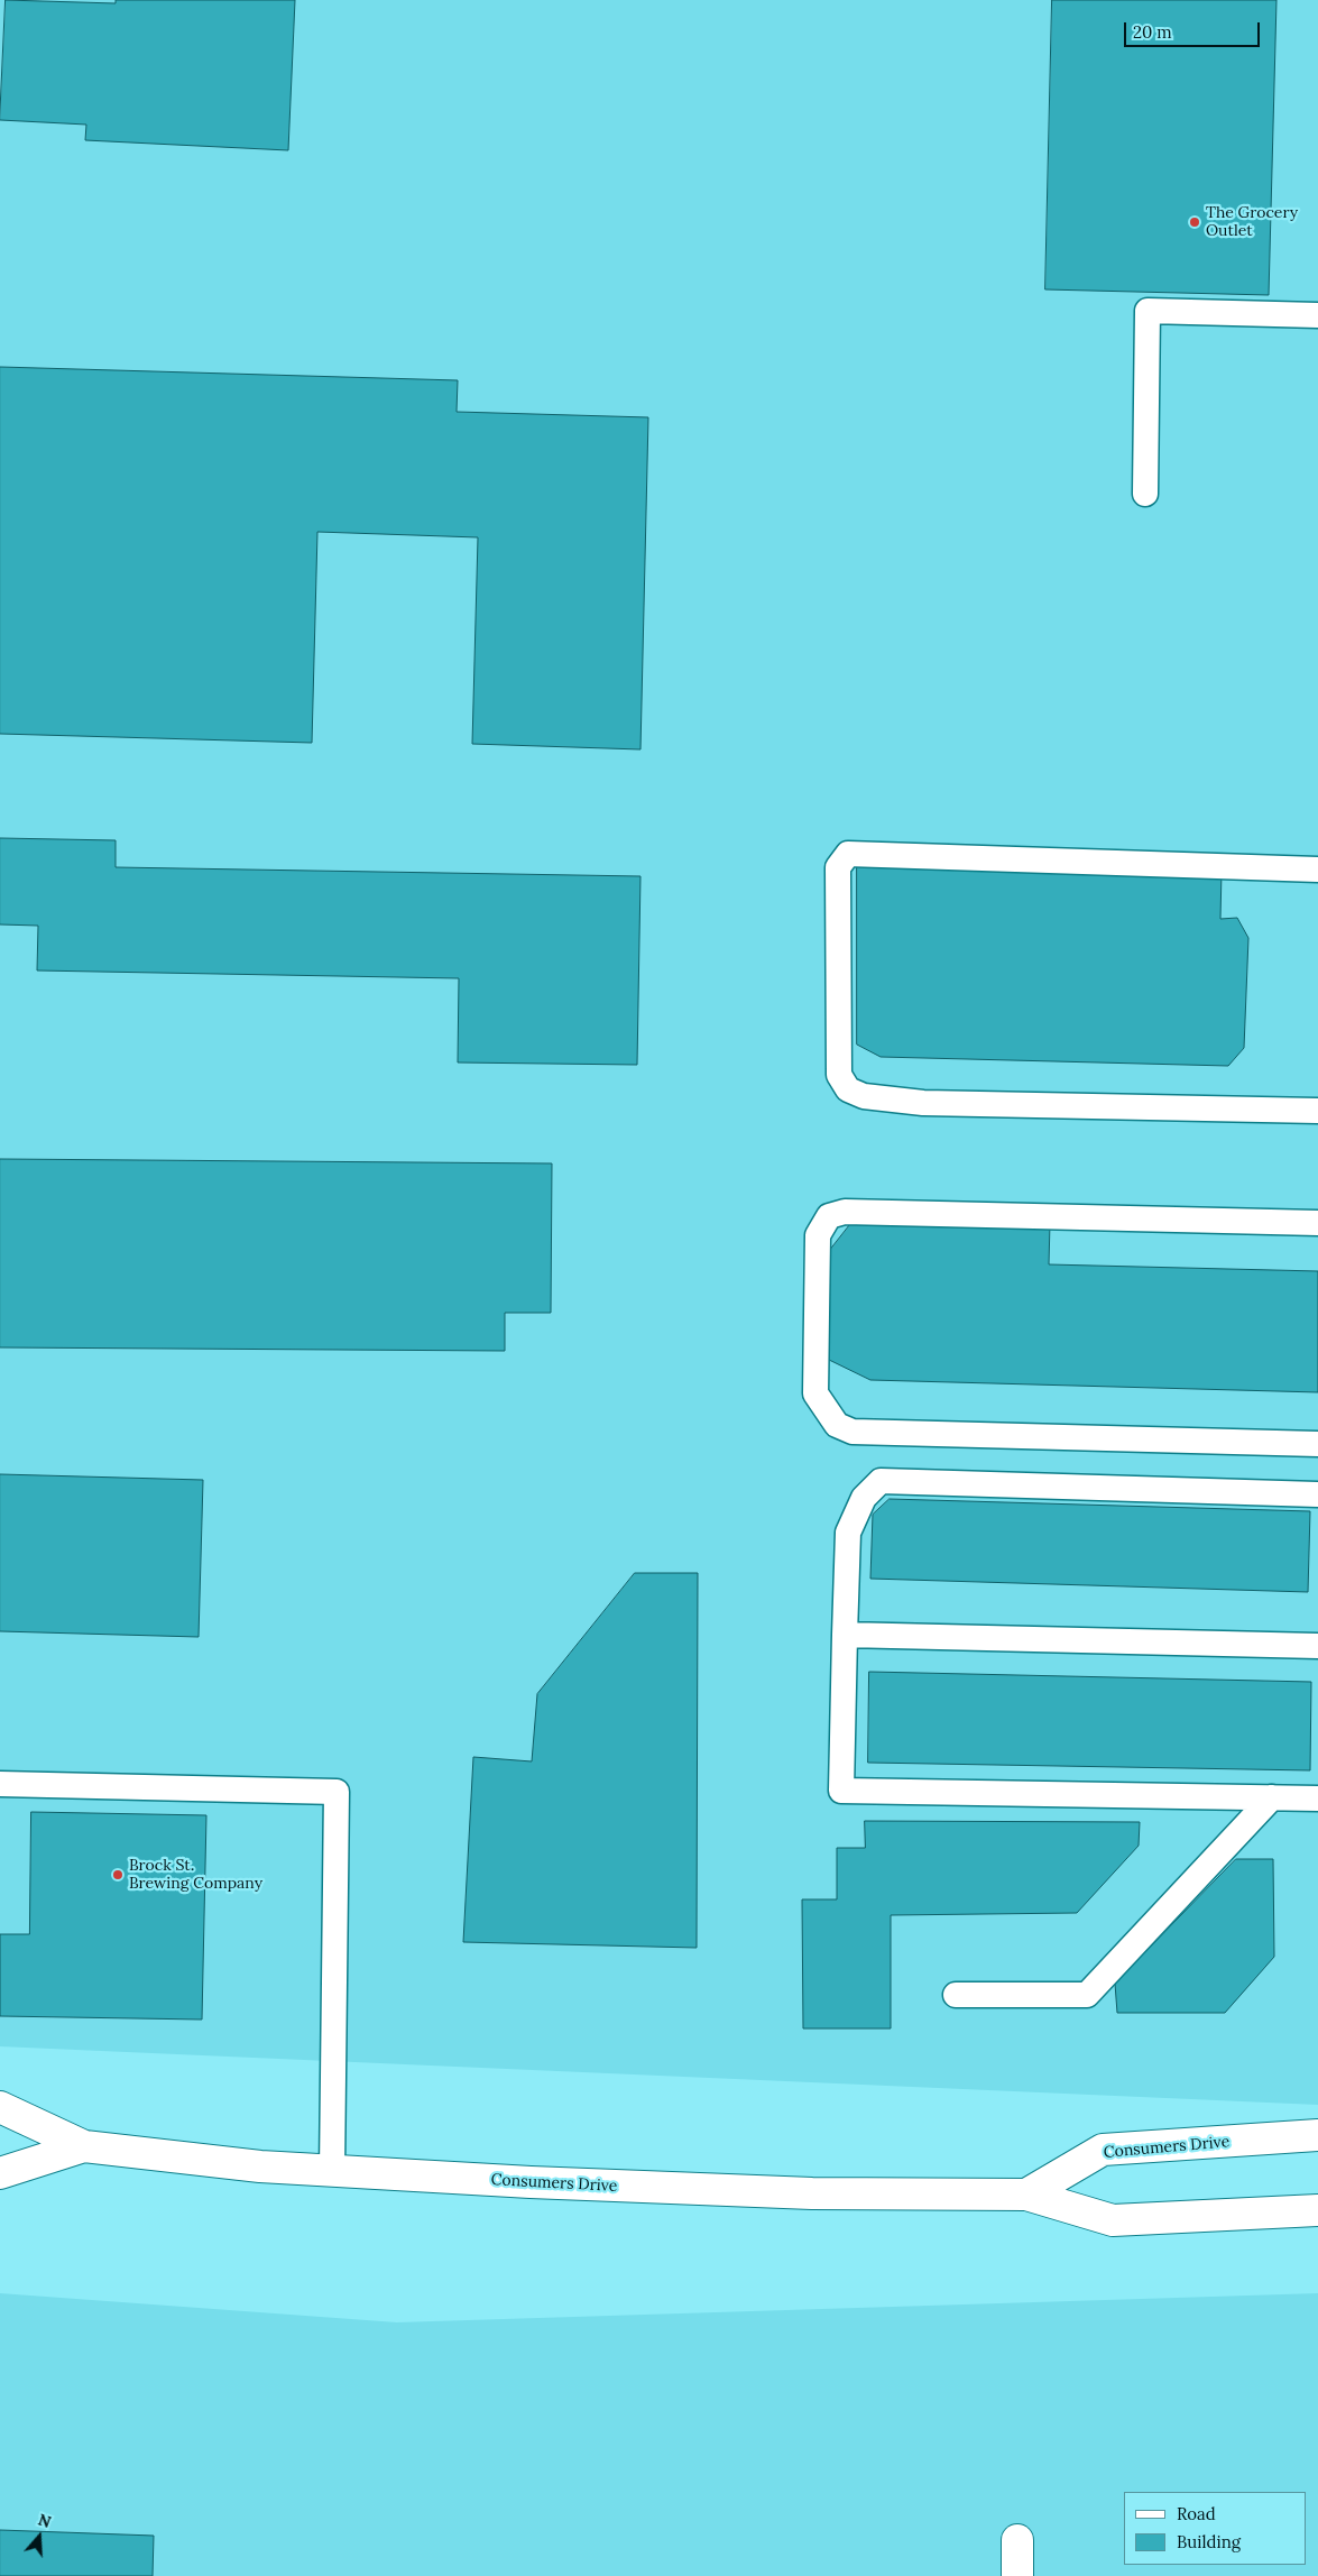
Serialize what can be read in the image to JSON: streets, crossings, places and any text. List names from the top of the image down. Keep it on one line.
{"streets":{"main road":["Consumers Drive"]},"places":["The Grocery Outlet","Brock St. Brewing Company"],"legend":["Road","Building"],"scale_bar":"20 m","north":"top"}
